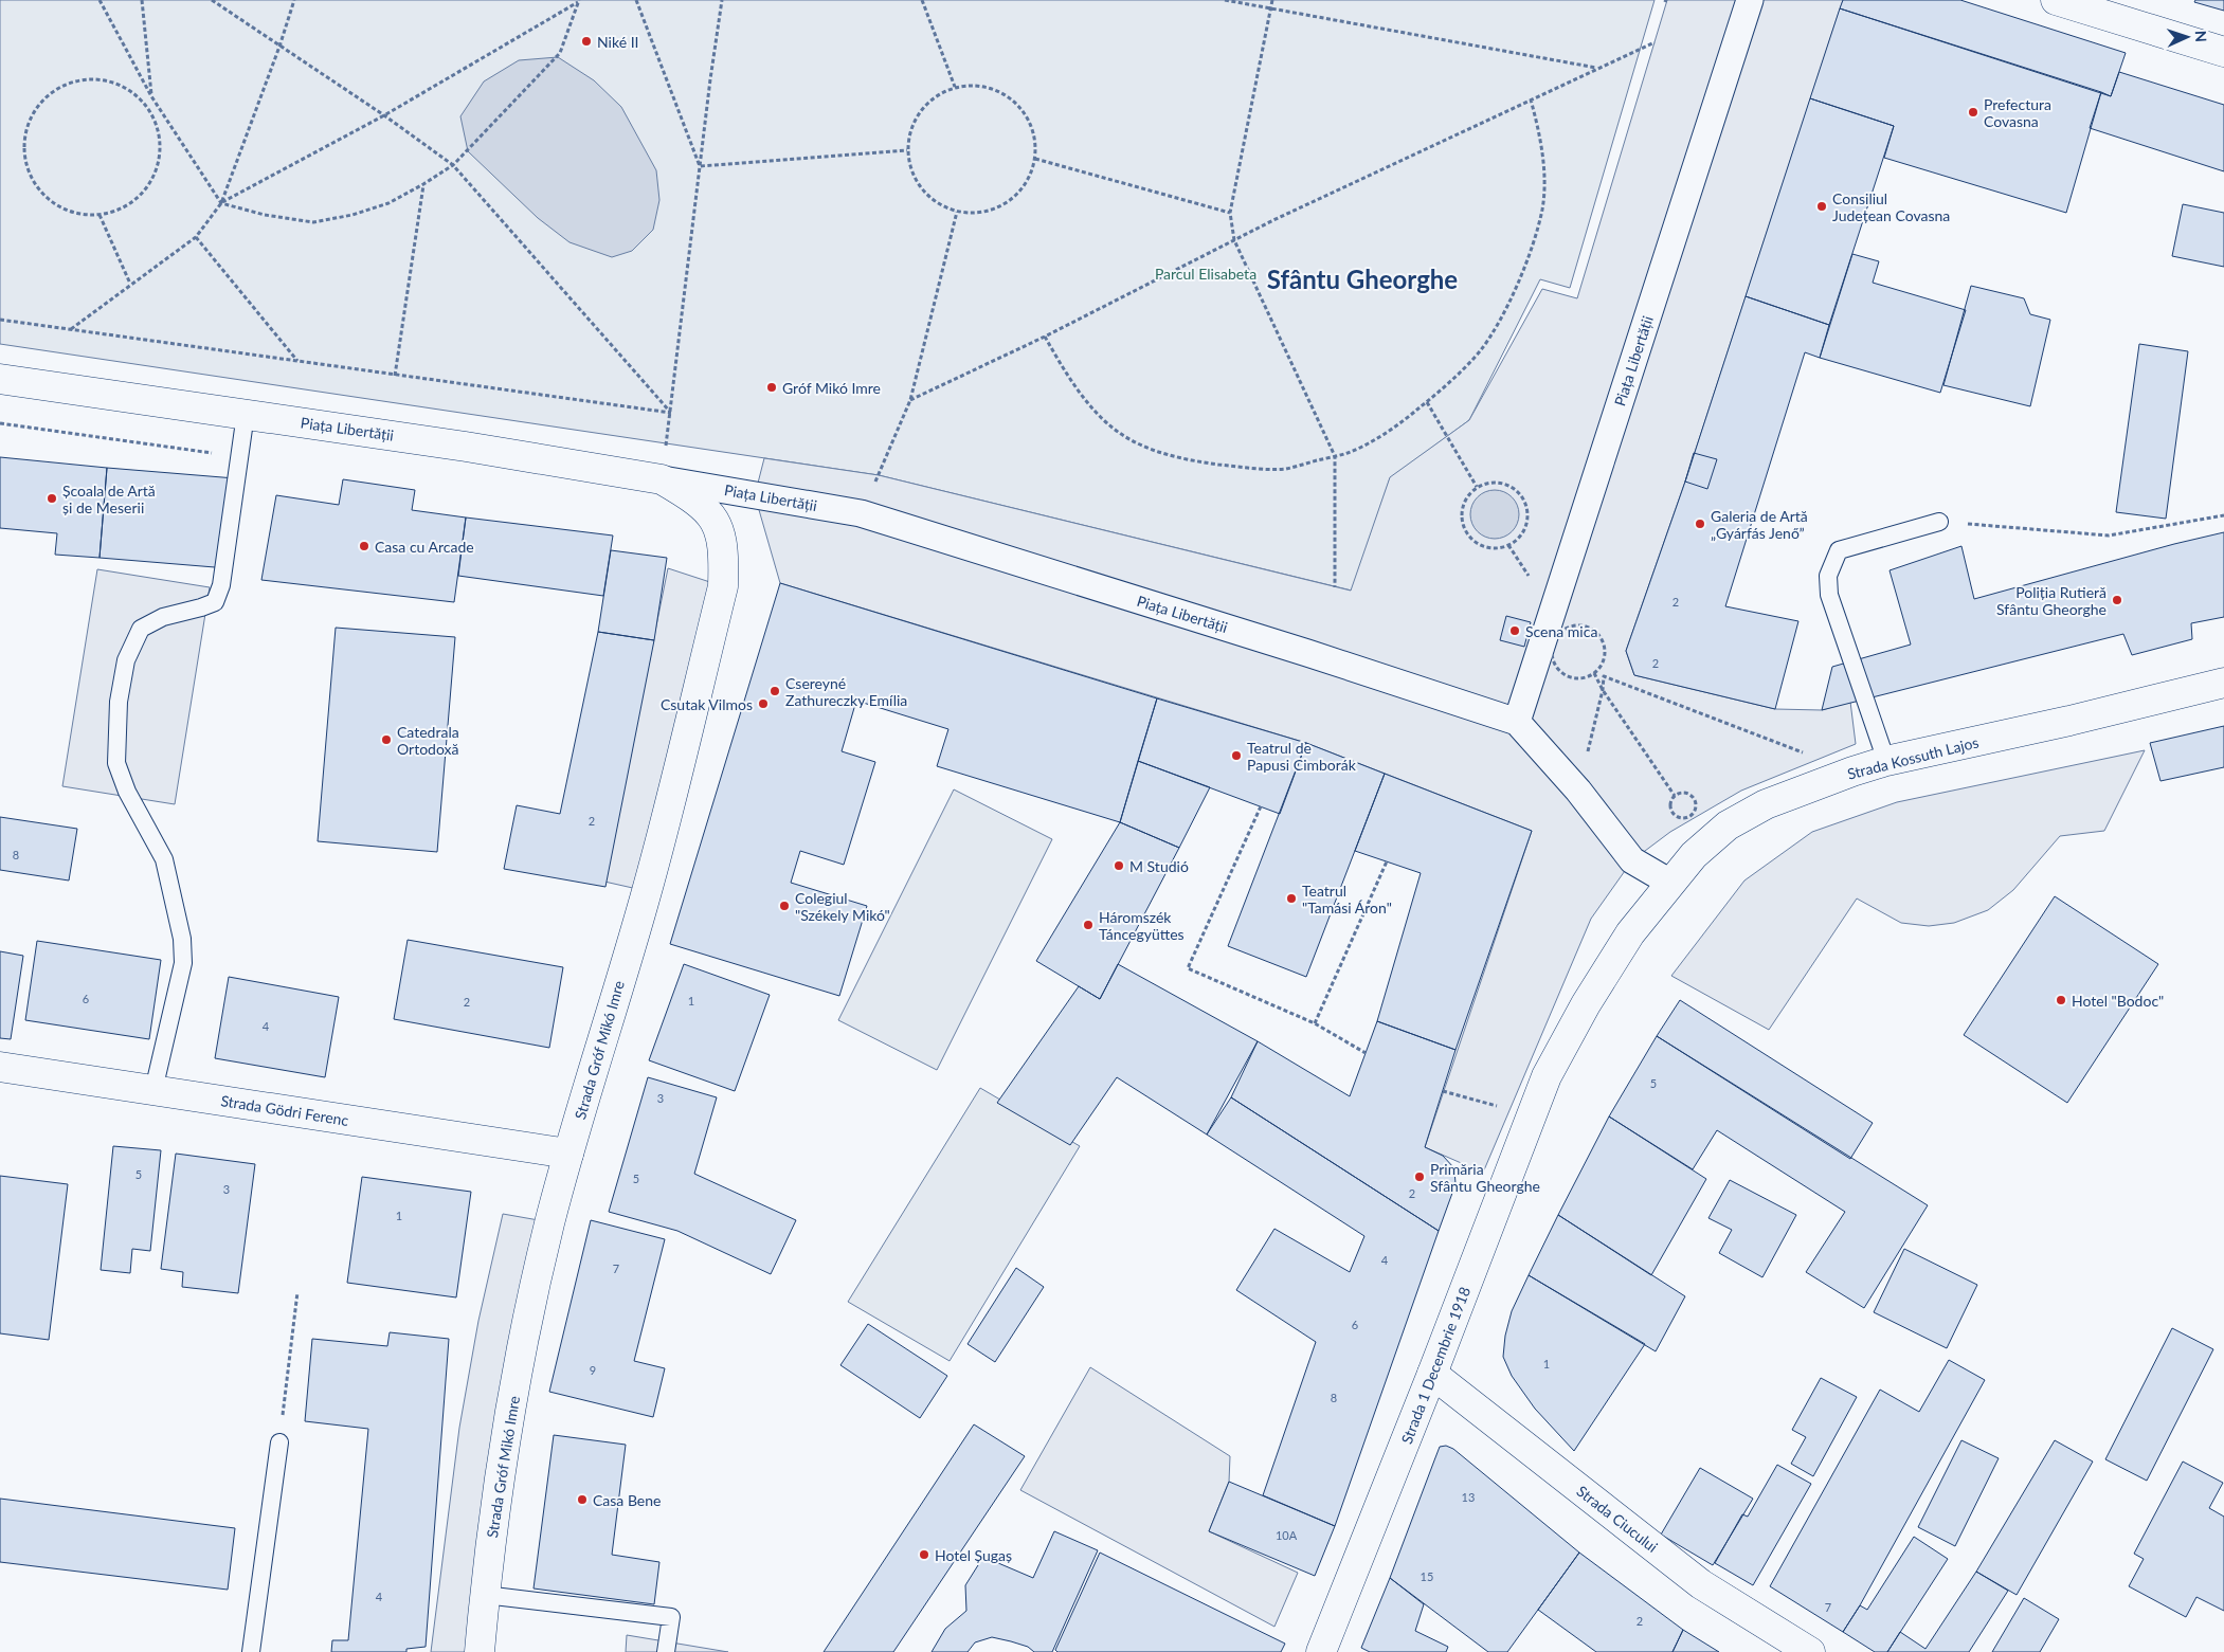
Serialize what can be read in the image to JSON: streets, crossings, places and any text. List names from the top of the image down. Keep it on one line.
{"streets":{"main road":["Piața Libertății","Strada Kossuth Lajos","Strada Gróf Mikó Imre","Strada Gödri Ferenc","Strada 1 Decembrie 1918","Strada Ciucului"]},"crossings":[["Piața Libertății","Strada Gróf Mikó Imre"],["Strada Kossuth Lajos","Strada 1 Decembrie 1918"],["Strada Gróf Mikó Imre","Strada Gödri Ferenc"],["Strada 1 Decembrie 1918","Strada Ciucului"]],"districts":["Sfântu Gheorghe"],"parks":["Parcul Elisabeta"],"places":["Niké II","Prefectura Covasna","Consiliul Județean Covasna","Gróf Mikó Imre","Școala de Artă și de Meserii","Galeria de Artă „Gyárfás Jenő”","Casa cu Arcade","Poliția Rutieră Sfântu Gheorghe","Scena mica","Csereyné Zathureczky Emília","Csutak Vilmos","Catedrala Ortodoxă","Teatrul de Papusi Cimborák","M Studió","Teatrul \"Tamási Áron\"","Colegiul \"Székely Mikó\"","Háromszék Táncegyüttes","Hotel \"Bodoc\"","Primăria Sfântu Gheorghe","Casa Bene","Hotel Șugaș"],"house_numbers":["2","2","2","8","6","1","2","4","5","3","5","5","3","2","1","4","7","6","1","9","8","13","10A","15","4","7","2"],"north":"right"}
